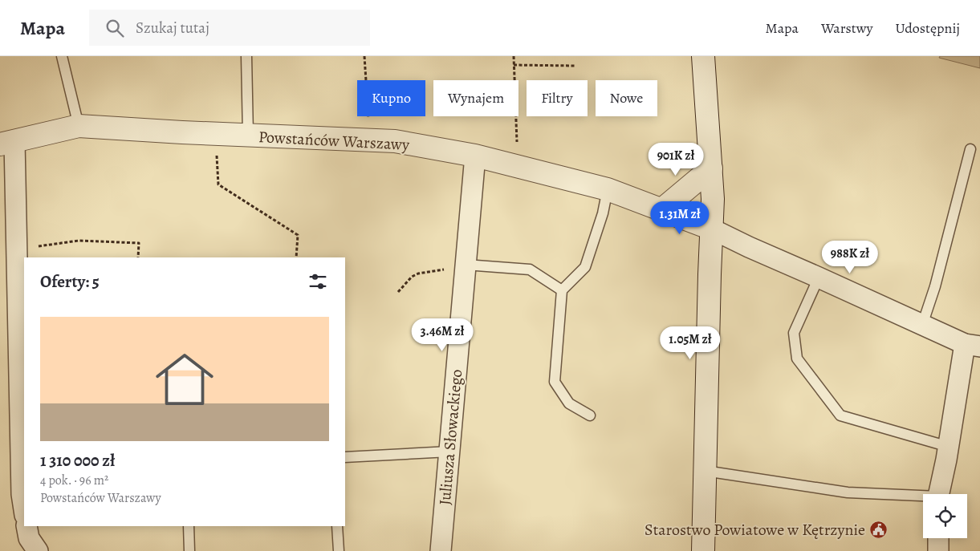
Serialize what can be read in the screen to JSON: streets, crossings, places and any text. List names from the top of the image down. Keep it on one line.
{"streets":{"street":["Powstańców Warszawy","Juliusza Słowackiego"]},"crossings":[["Powstańców Warszawy","Juliusza Słowackiego"]],"places":{"public building":["Starostwo Powiatowe w Kętrzynie"]},"page":{"header":"Mapa","search":"Szukaj tutaj","nav":["Mapa","Warstwy","Udostępnij"],"chip":["Kupno","Wynajem","Filtry","Nowe"],"price":["901K zł","1.31M zł","988K zł","3.46M zł","1.05M zł"],"heading":"Oferty: 5","list":[{"name":"1 310 000 zł","note":"4 pok. · 96 m² · Powstańców Warszawy"}]}}
